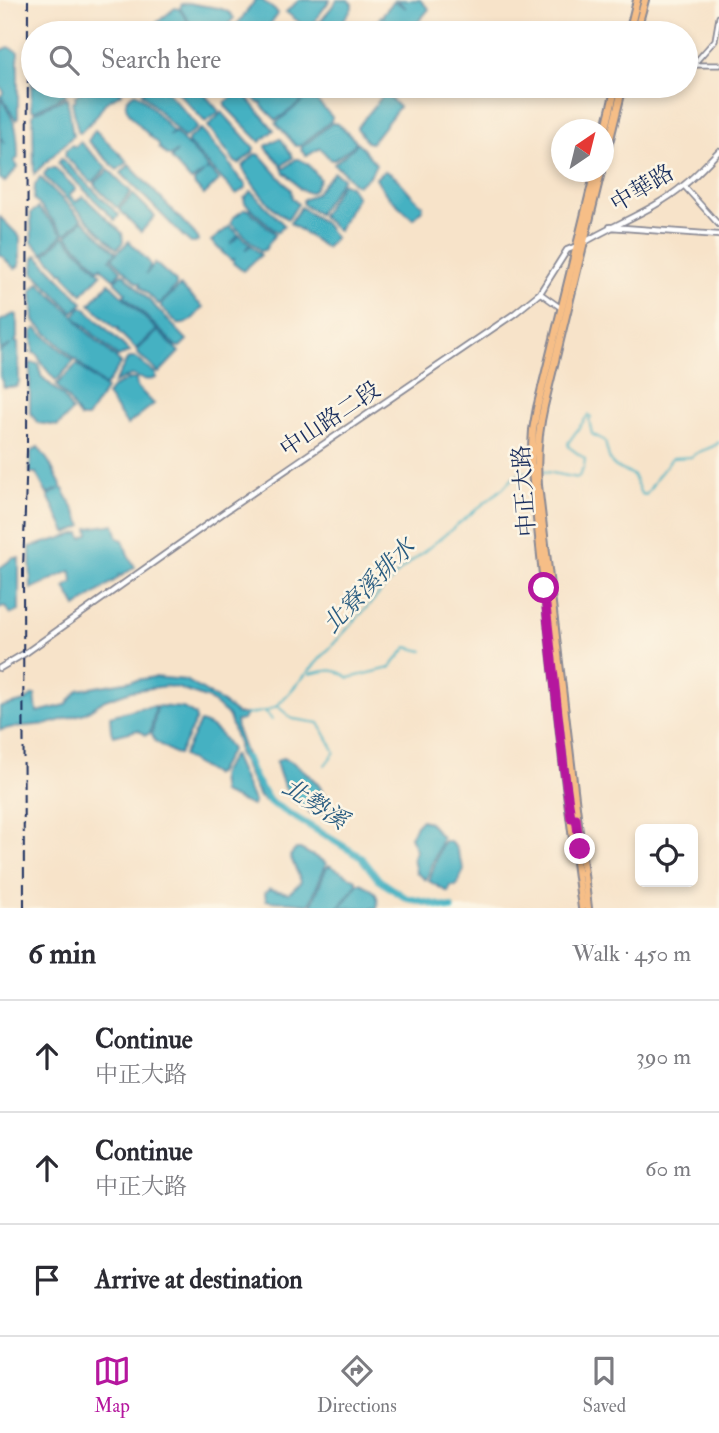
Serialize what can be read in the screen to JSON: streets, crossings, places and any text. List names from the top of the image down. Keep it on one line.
{"streets":{"main road":["中山路二段","中正大路"],"street":["中華路"]},"crossings":[["中華路","中山路二段"],["中華路","中正大路"],["中山路二段","中正大路"]],"water":["北寮溪排水","北勢溪"],"north":"top right","page":{"search":"Search here","heading":["6 min","Walk · 450 m"],"list":[["Continue","中正大路","390 m"],["Continue","中正大路","60 m"],"Arrive at destination"],"nav":["Map","Directions","Saved"]}}
